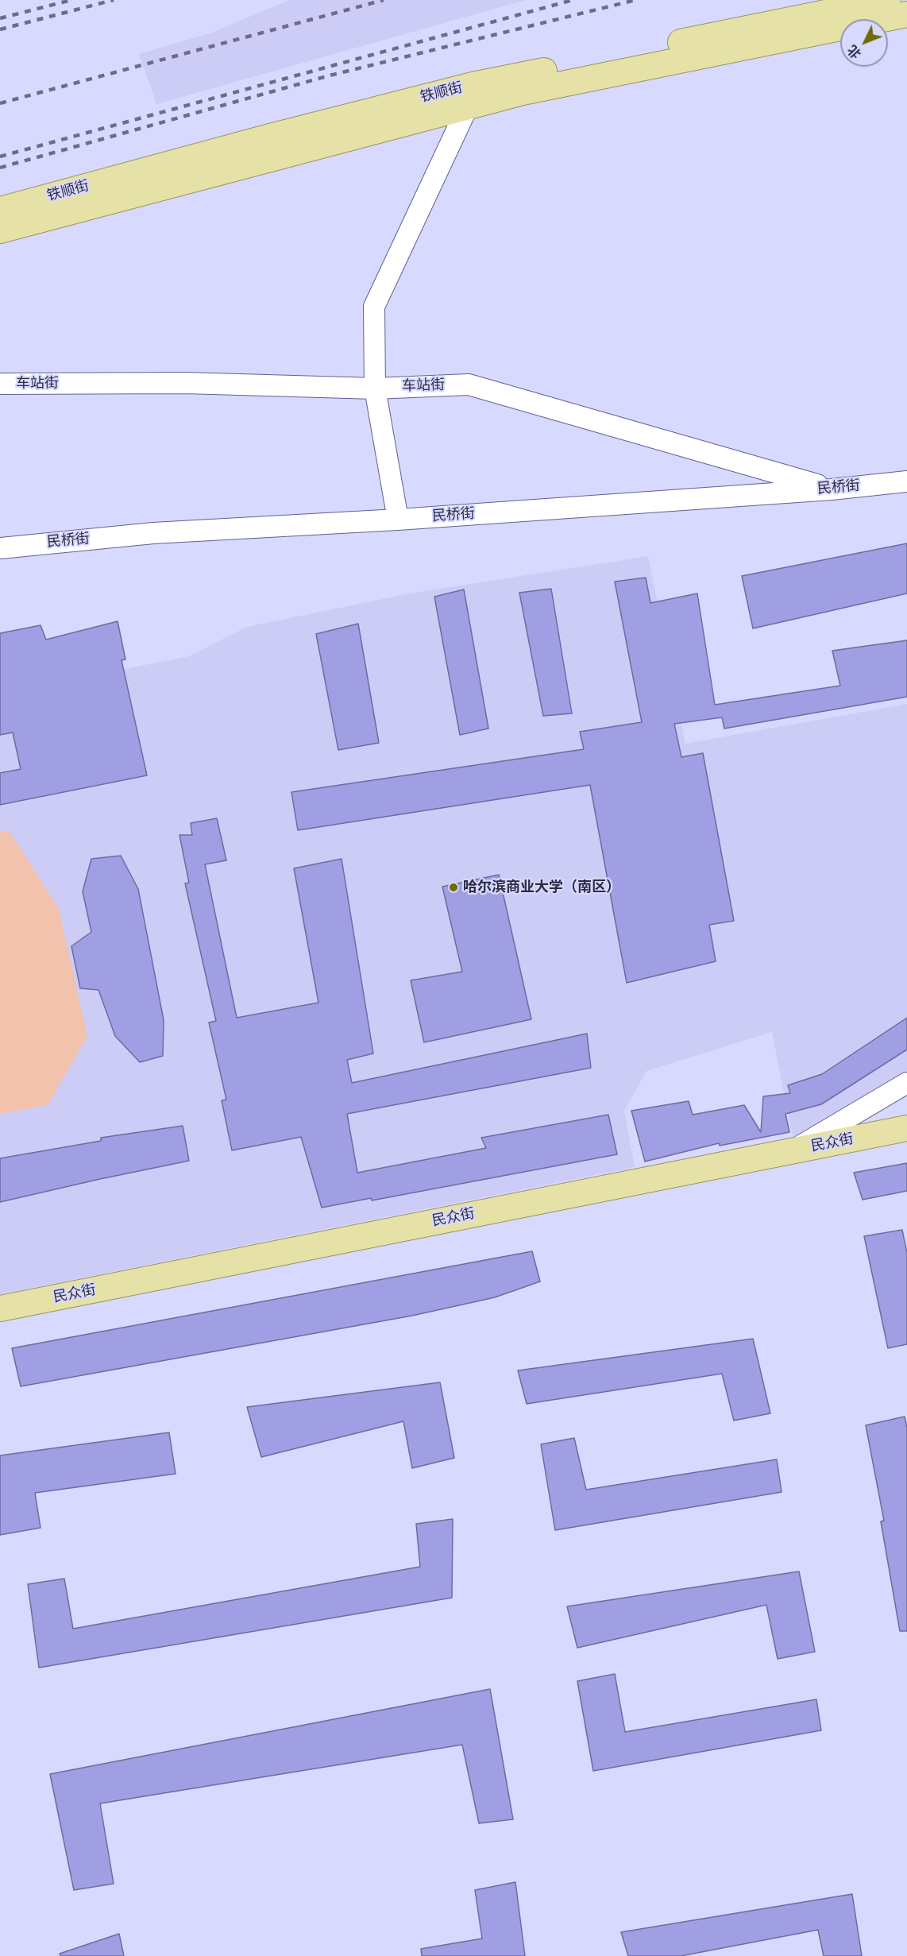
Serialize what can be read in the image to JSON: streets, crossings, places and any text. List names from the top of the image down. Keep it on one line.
{"streets":{"main road":["铁顺街","民众街"],"street":["车站街","民桥街"]},"crossings":[["车站街","民桥街"]],"places":["哈尔滨商业大学（南区）"],"north":"bottom left"}
